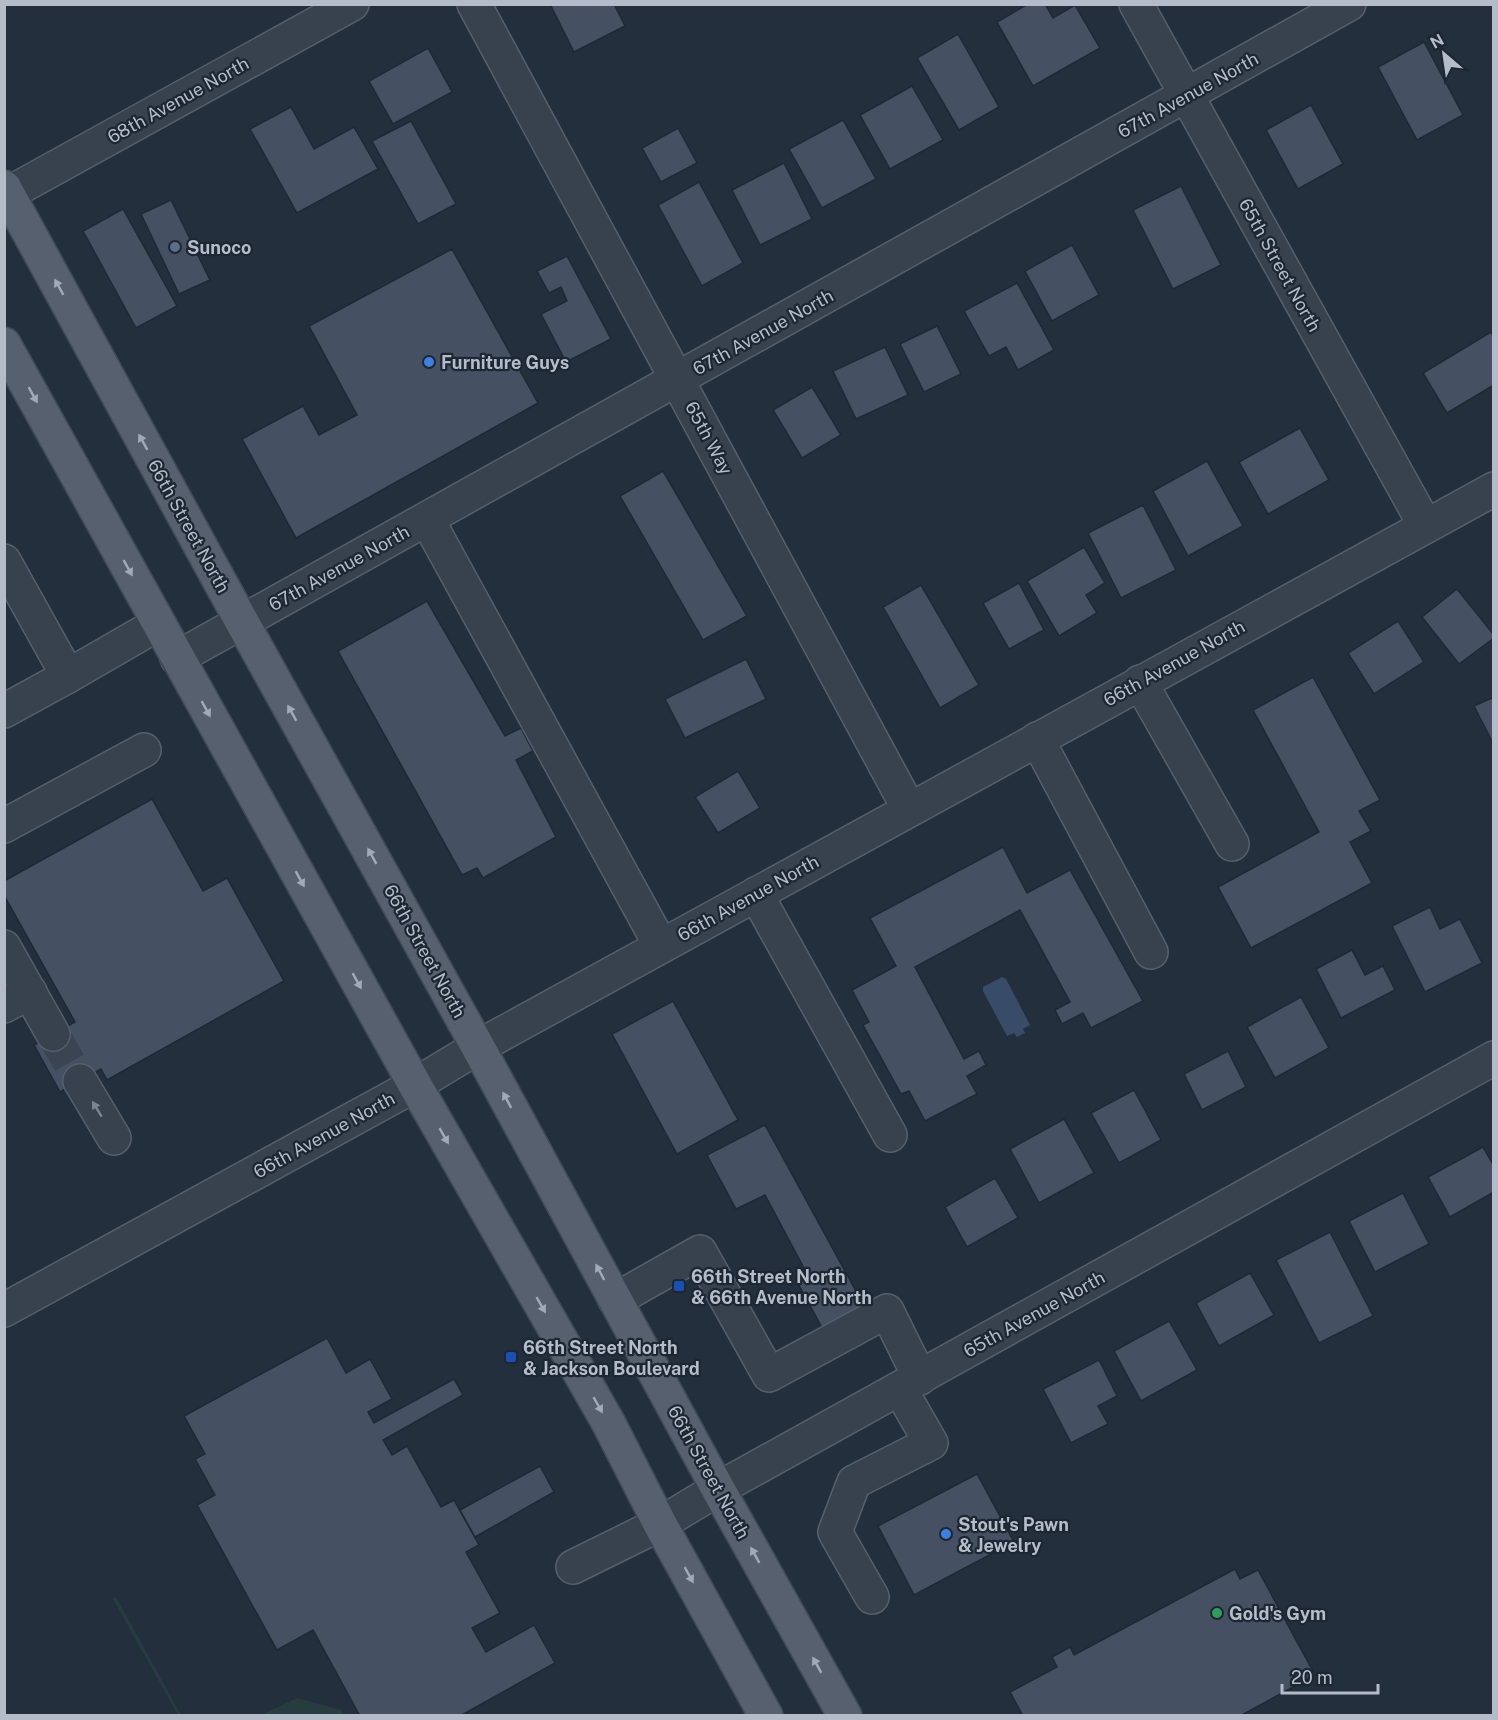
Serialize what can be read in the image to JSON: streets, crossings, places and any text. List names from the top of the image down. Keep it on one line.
{"streets":{"main road":["66th Street North"],"street":["67th Avenue North","68th Avenue North","65th Street North","65th Way","66th Avenue North","65th Avenue North"]},"crossings":[["67th Avenue North","65th Street North"],["67th Avenue North","65th Way"],["67th Avenue North","66th Street North"],["68th Avenue North","66th Street North"],["65th Street North","66th Avenue North"],["65th Way","66th Avenue North"],["66th Street North","66th Avenue North"],["66th Street North","65th Avenue North"]],"places":{"other":["Sunoco","Furniture Guys","Stout's Pawn & Jewelry","Gold's Gym"],"transit":["66th Street North & 66th Avenue North","66th Street North & Jackson Boulevard"]},"scale_bar":"20 m","north":"top left"}
